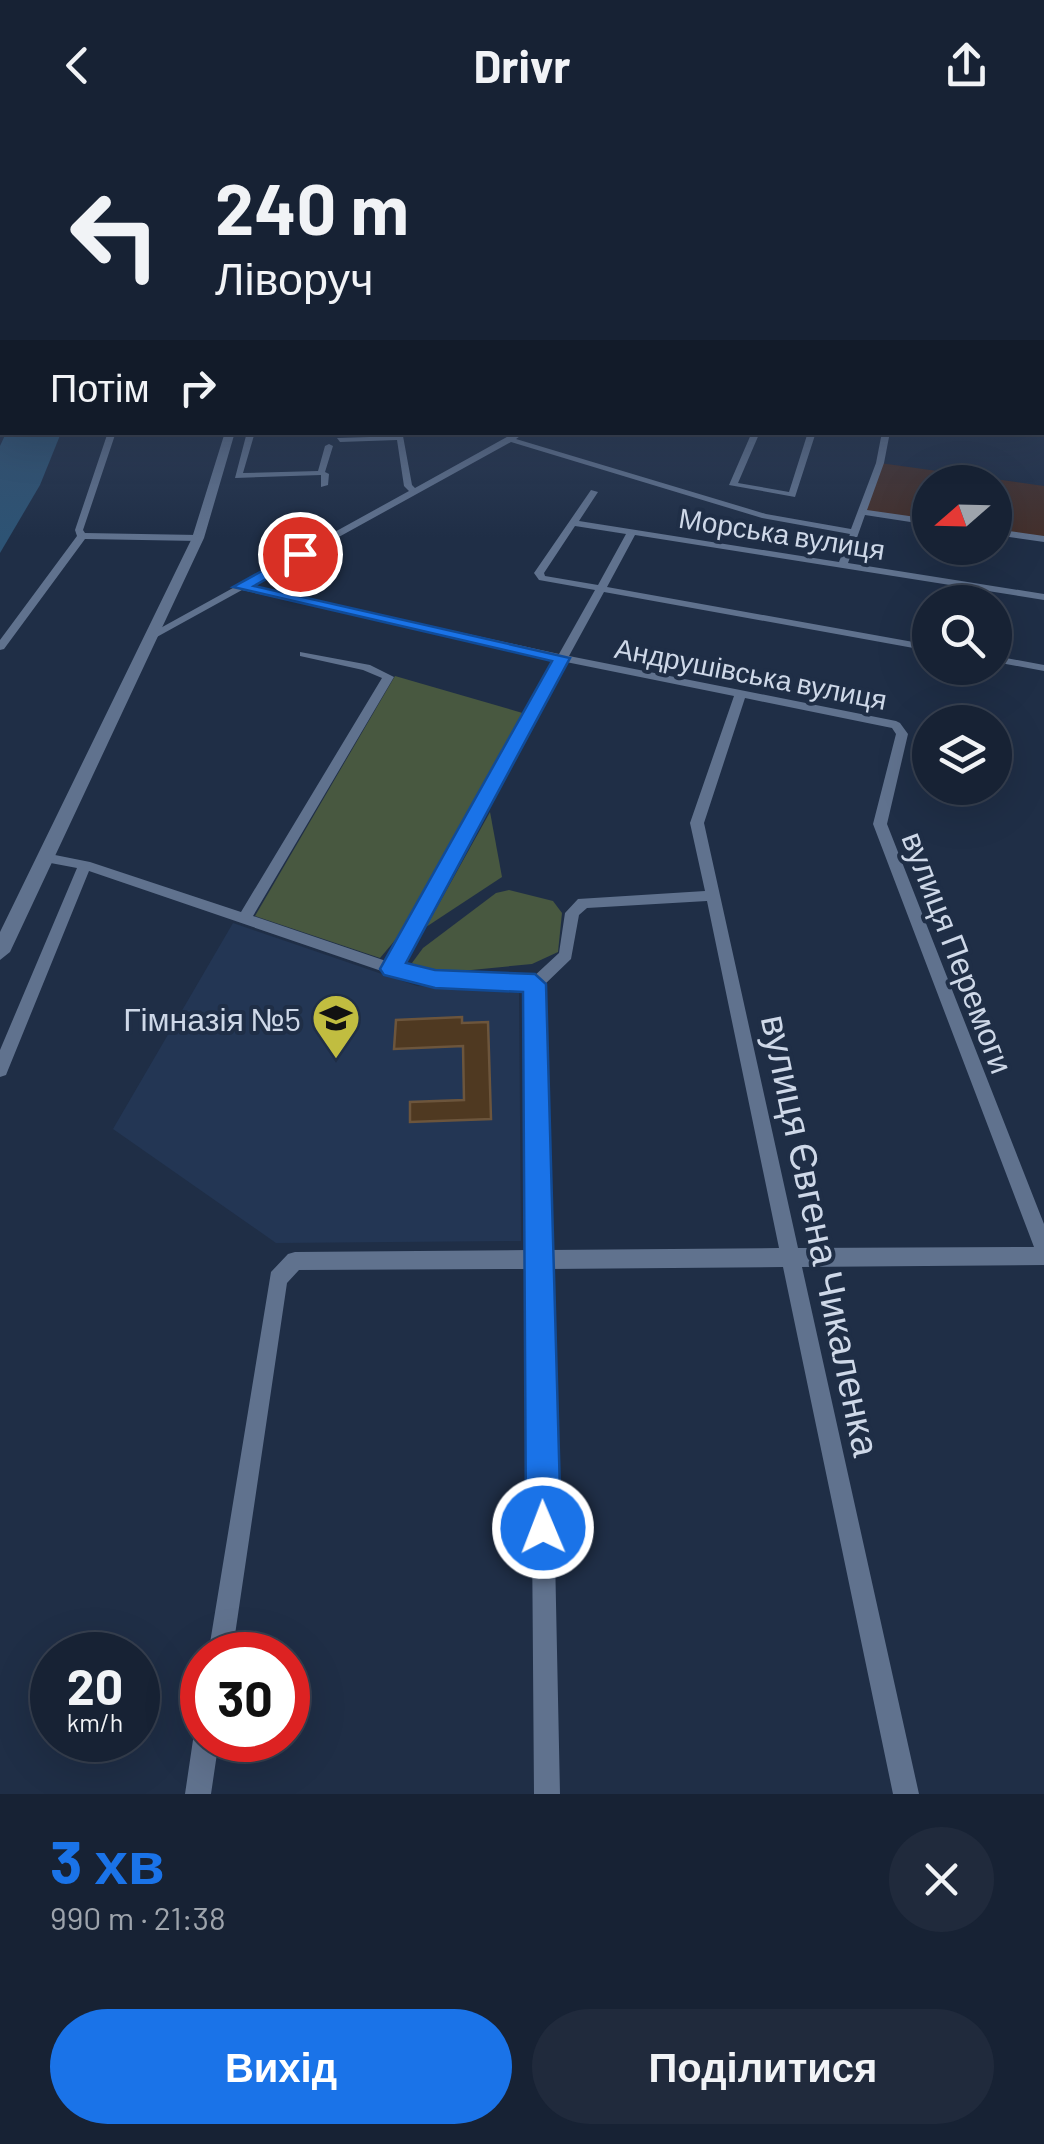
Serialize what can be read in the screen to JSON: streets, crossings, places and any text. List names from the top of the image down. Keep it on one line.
{"streets":{"street":["Морська вулиця","Андрушівська вулиця","вулиця Перемоги","вулиця Євгена Чикаленка"]},"crossings":[["Андрушівська вулиця","вулиця Перемоги"],["Андрушівська вулиця","вулиця Євгена Чикаленка"]],"places":{"school or university":["Гімназія №5"]},"north":"left","page":{"header":"Drivr","turn":["240 m","Ліворуч"],"then":"Потім","speed":"20 km/h","limit":"30","heading":["3 хв","990 m · 21:38"],"buttons":["Вихід","Поділитися"]}}
